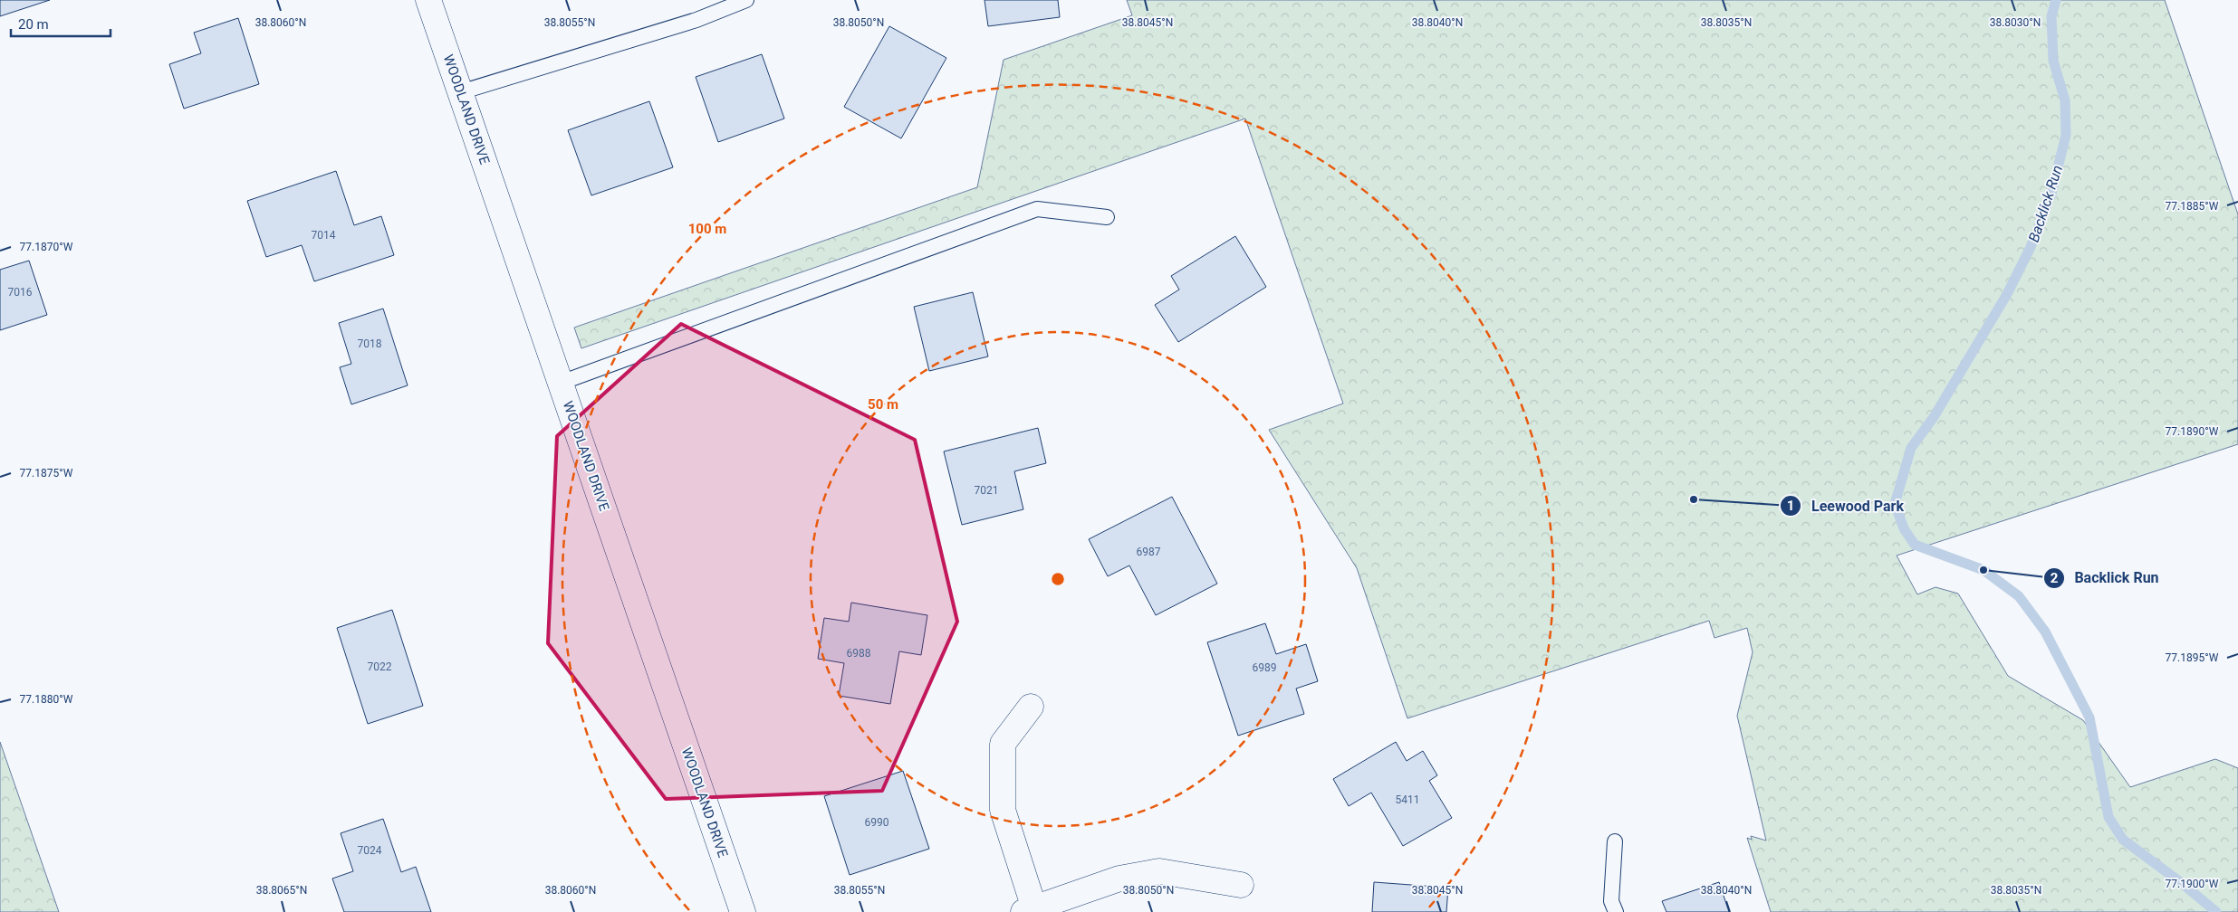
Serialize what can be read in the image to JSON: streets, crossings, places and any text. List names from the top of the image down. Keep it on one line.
{"streets":{"street":["WOODLAND DRIVE"]},"water":["Backlick Run"],"places":["Leewood Park","Backlick Run"],"house_numbers":["7014","7016","7018","7021","6987","6988","7022","6989","5411","6990","7024"],"scale_bar":"20 m","coordinates":["38.8060°N","38.8055°N","38.8050°N","38.8045°N","38.8040°N","38.8035°N","38.8030°N","77.1885°W","77.1870°W","77.1890°W","77.1875°W","77.1895°W","77.1880°W","77.1900°W","38.8065°N"],"rings":["100 m","50 m"]}
